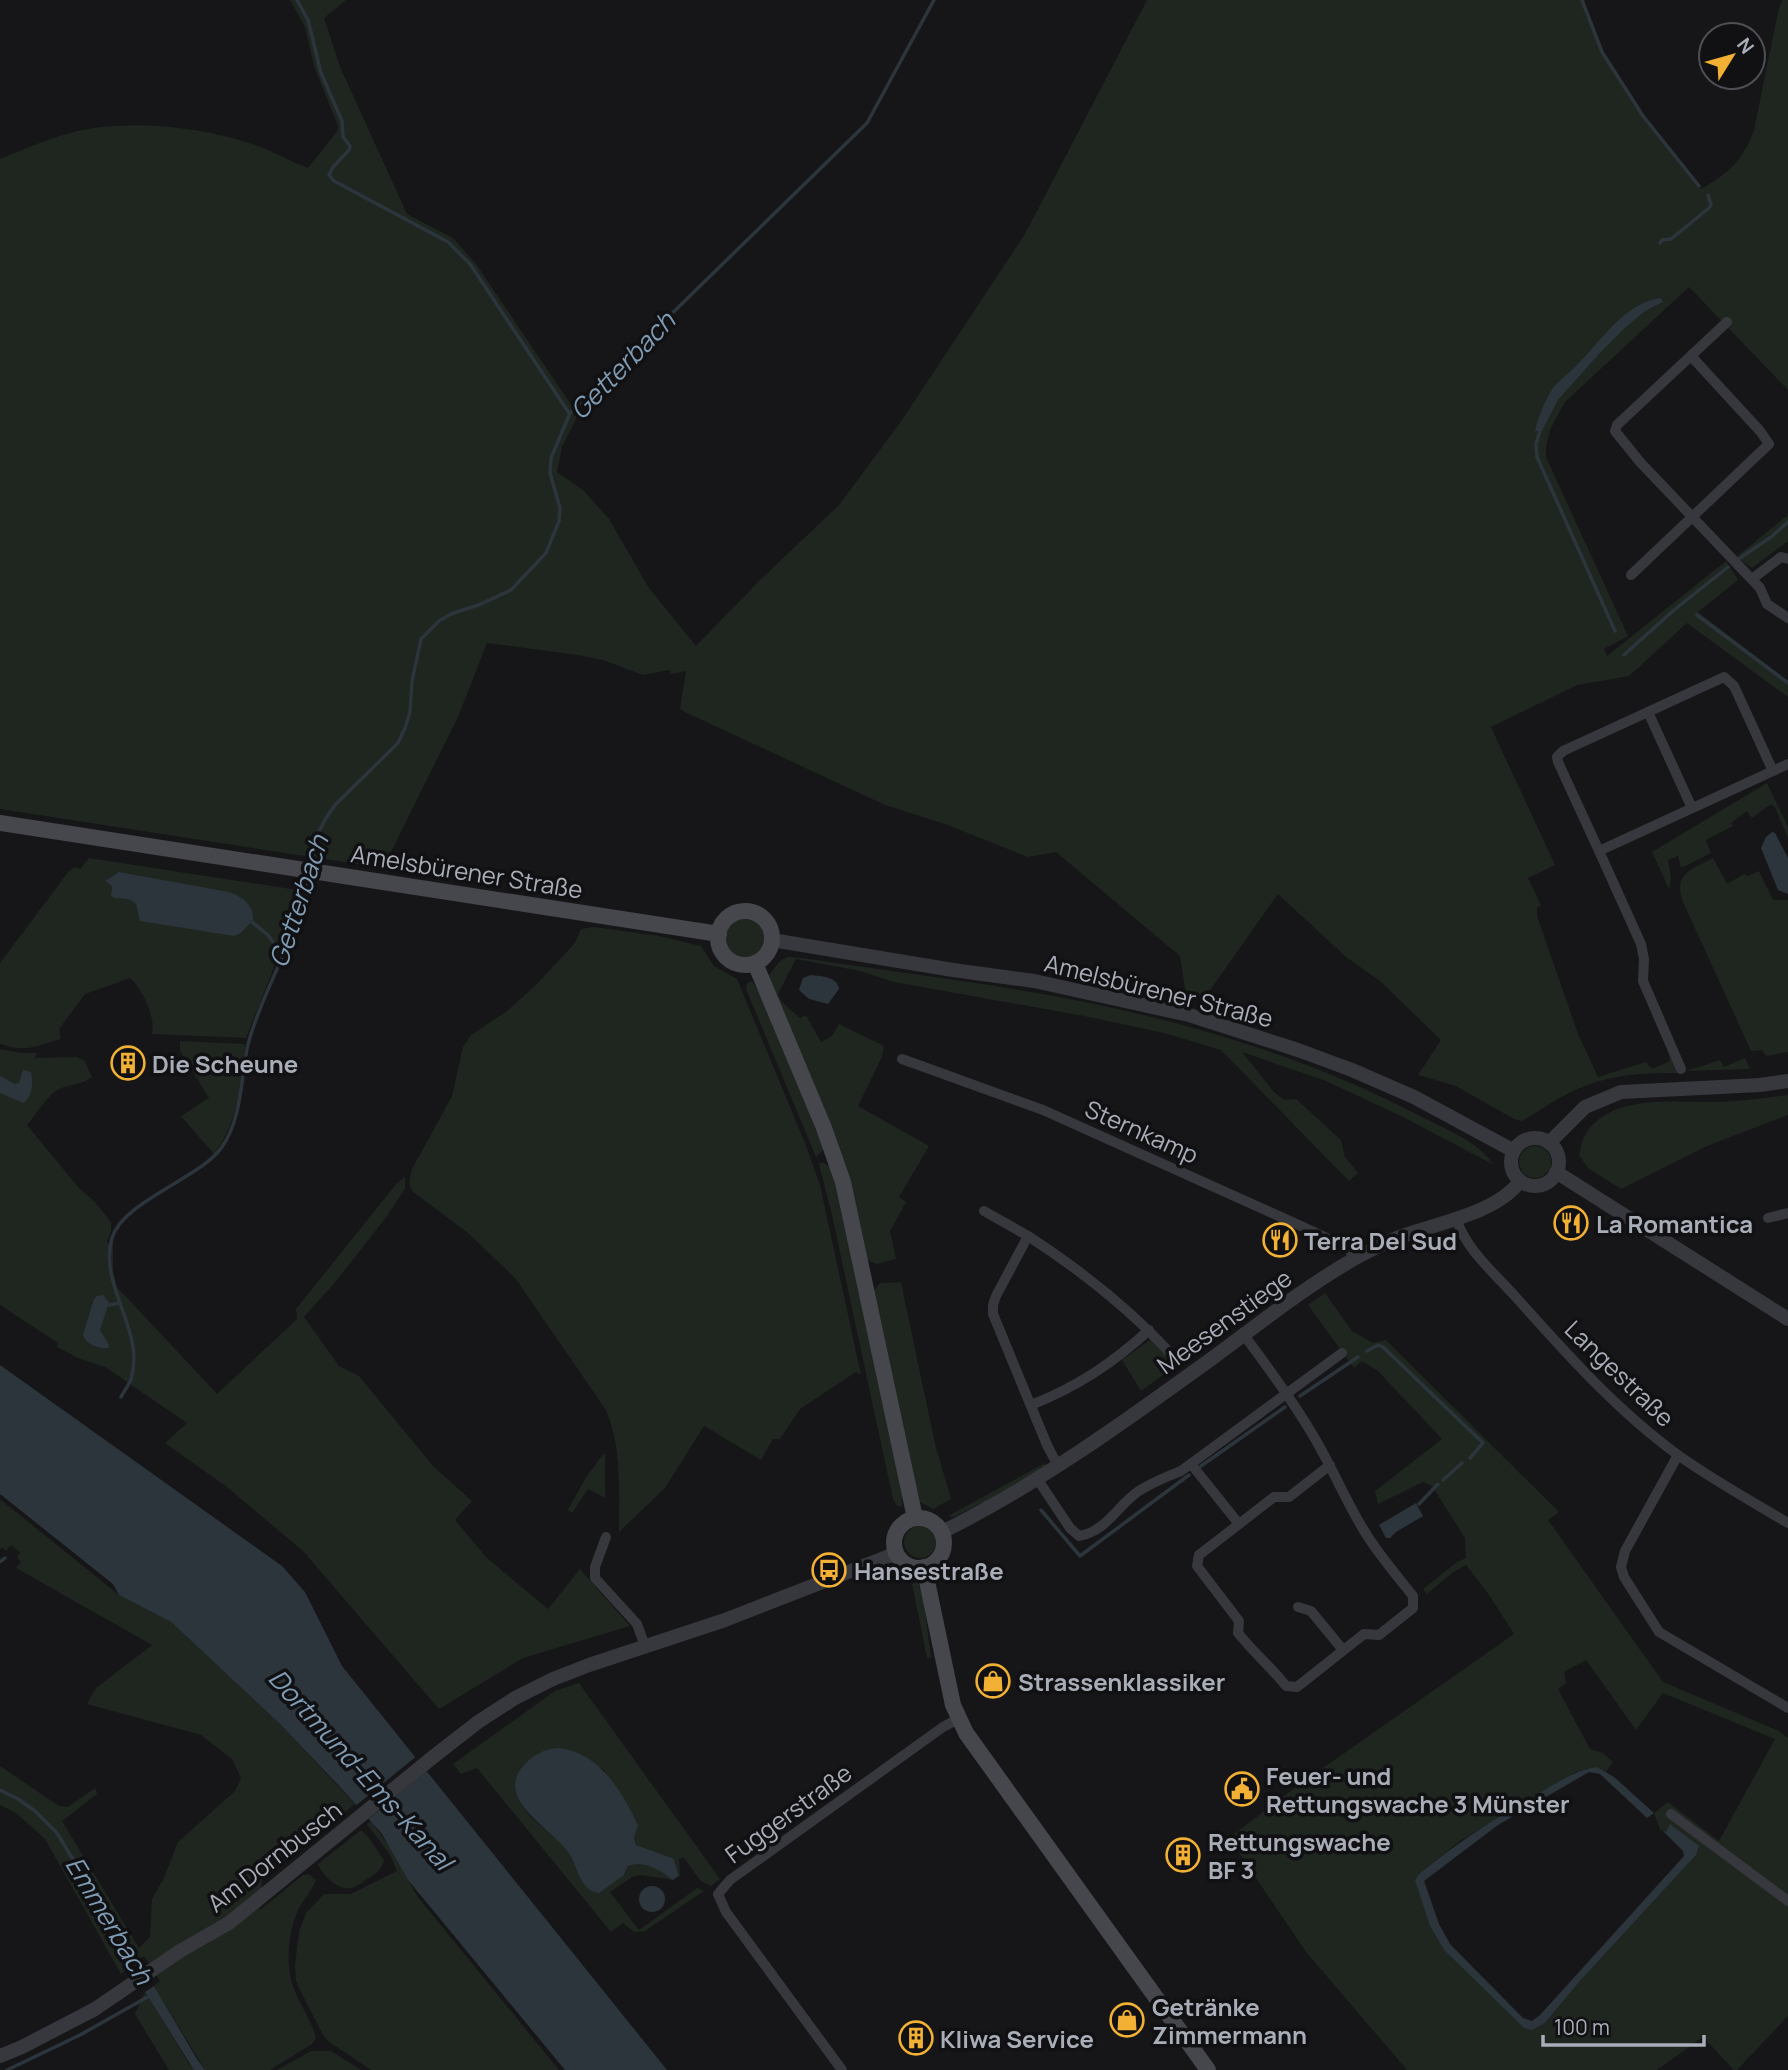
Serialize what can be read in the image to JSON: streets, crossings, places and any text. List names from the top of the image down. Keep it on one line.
{"streets":{"main road":["Amelsbürener Straße"],"street":["Sternkamp","Meesenstiege","Langestraße","Fuggerstraße","Am Dornbusch"]},"crossings":[["Amelsbürener Straße","Meesenstiege"],["Sternkamp","Meesenstiege"],["Meesenstiege","Langestraße"],["Meesenstiege","Am Dornbusch"]],"water":["Getterbach","Dortmund-Ems-Kanal","Emmerbach"],"places":{"building":["Die Scheune","Rettungswache BF 3","Kliwa Service"],"restaurant":["La Romantica","Terra Del Sud"],"bus stop":["Hansestraße"],"shop":["Strassenklassiker","Getränke Zimmermann"],"public building":["Feuer- und Rettungswache 3 Münster"]},"scale_bar":"100 m","north":"top right"}
